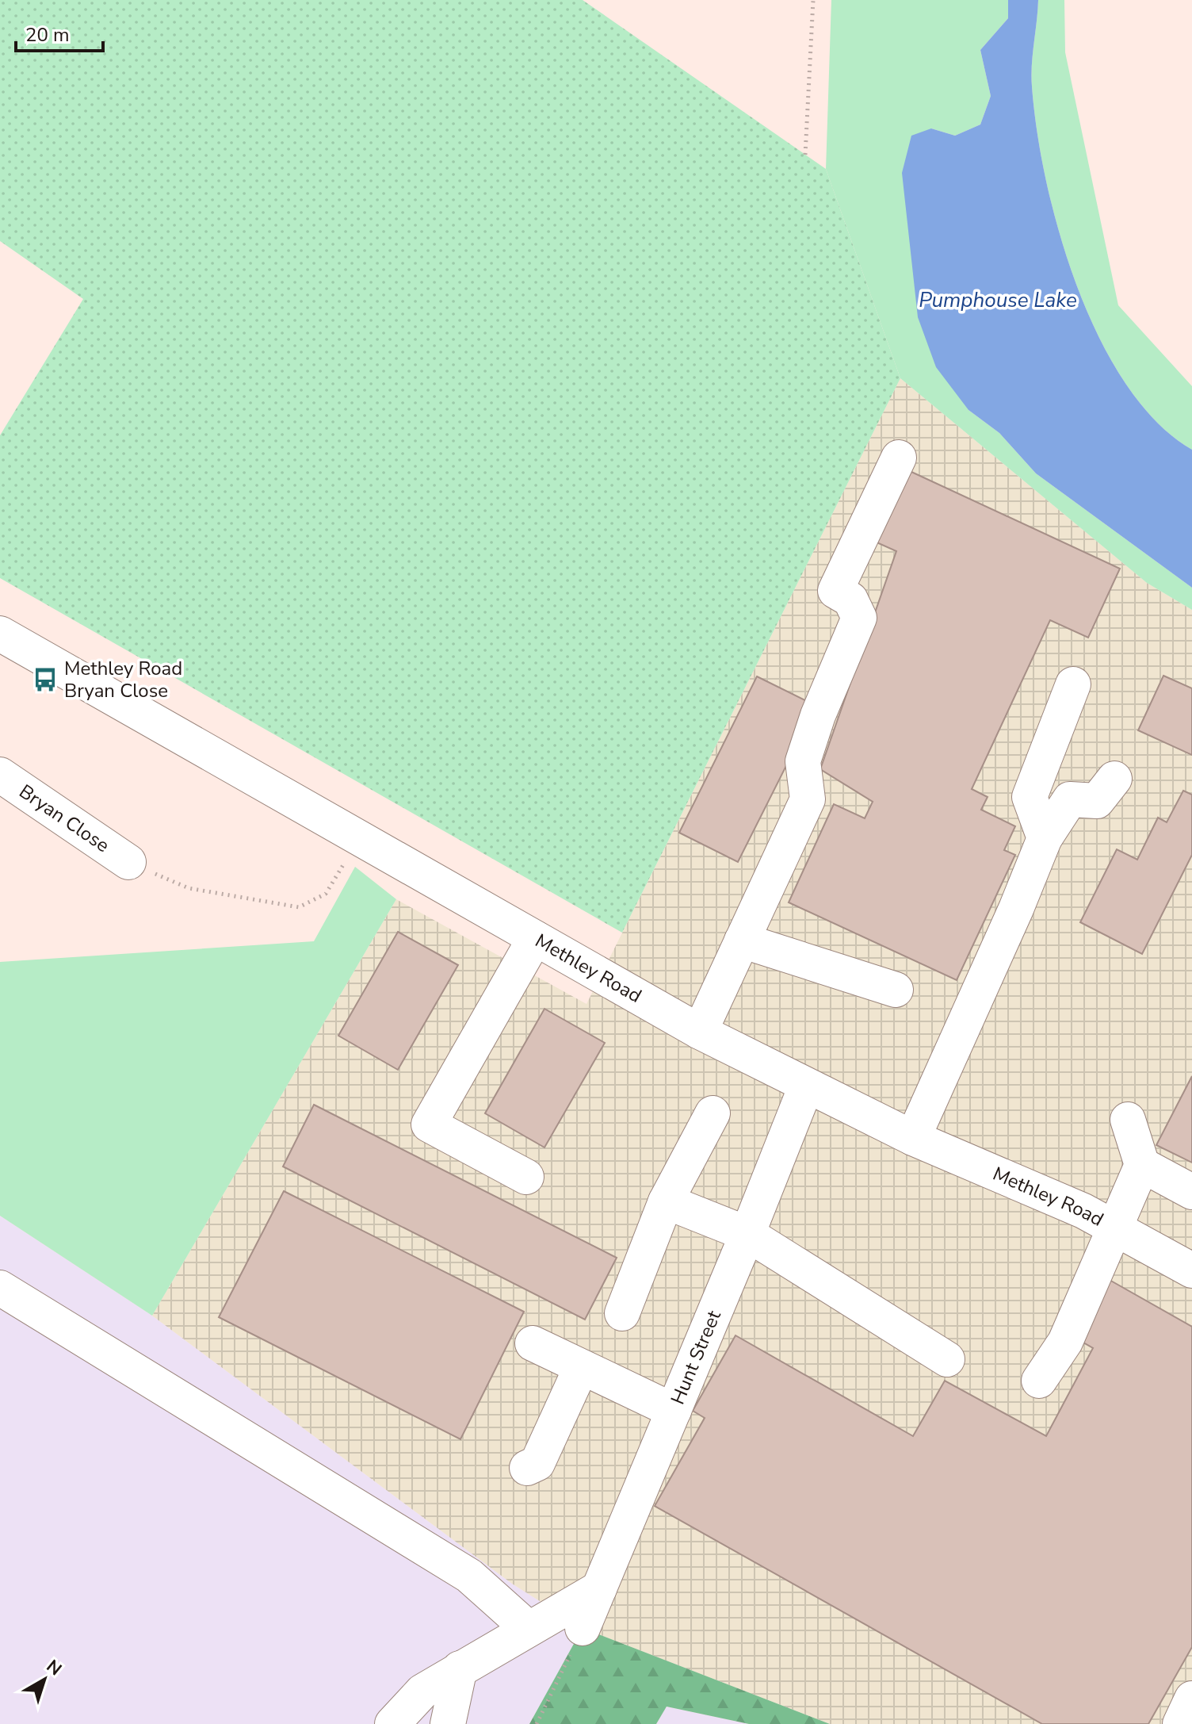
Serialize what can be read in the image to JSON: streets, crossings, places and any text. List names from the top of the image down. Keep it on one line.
{"streets":{"main road":["Bryan Close","Methley Road","Hunt Street"]},"crossings":[["Methley Road","Hunt Street"]],"water":["Pumphouse Lake"],"places":{"bus stop":["Methley Road Bryan Close"]},"scale_bar":"20 m","north":"top right"}
